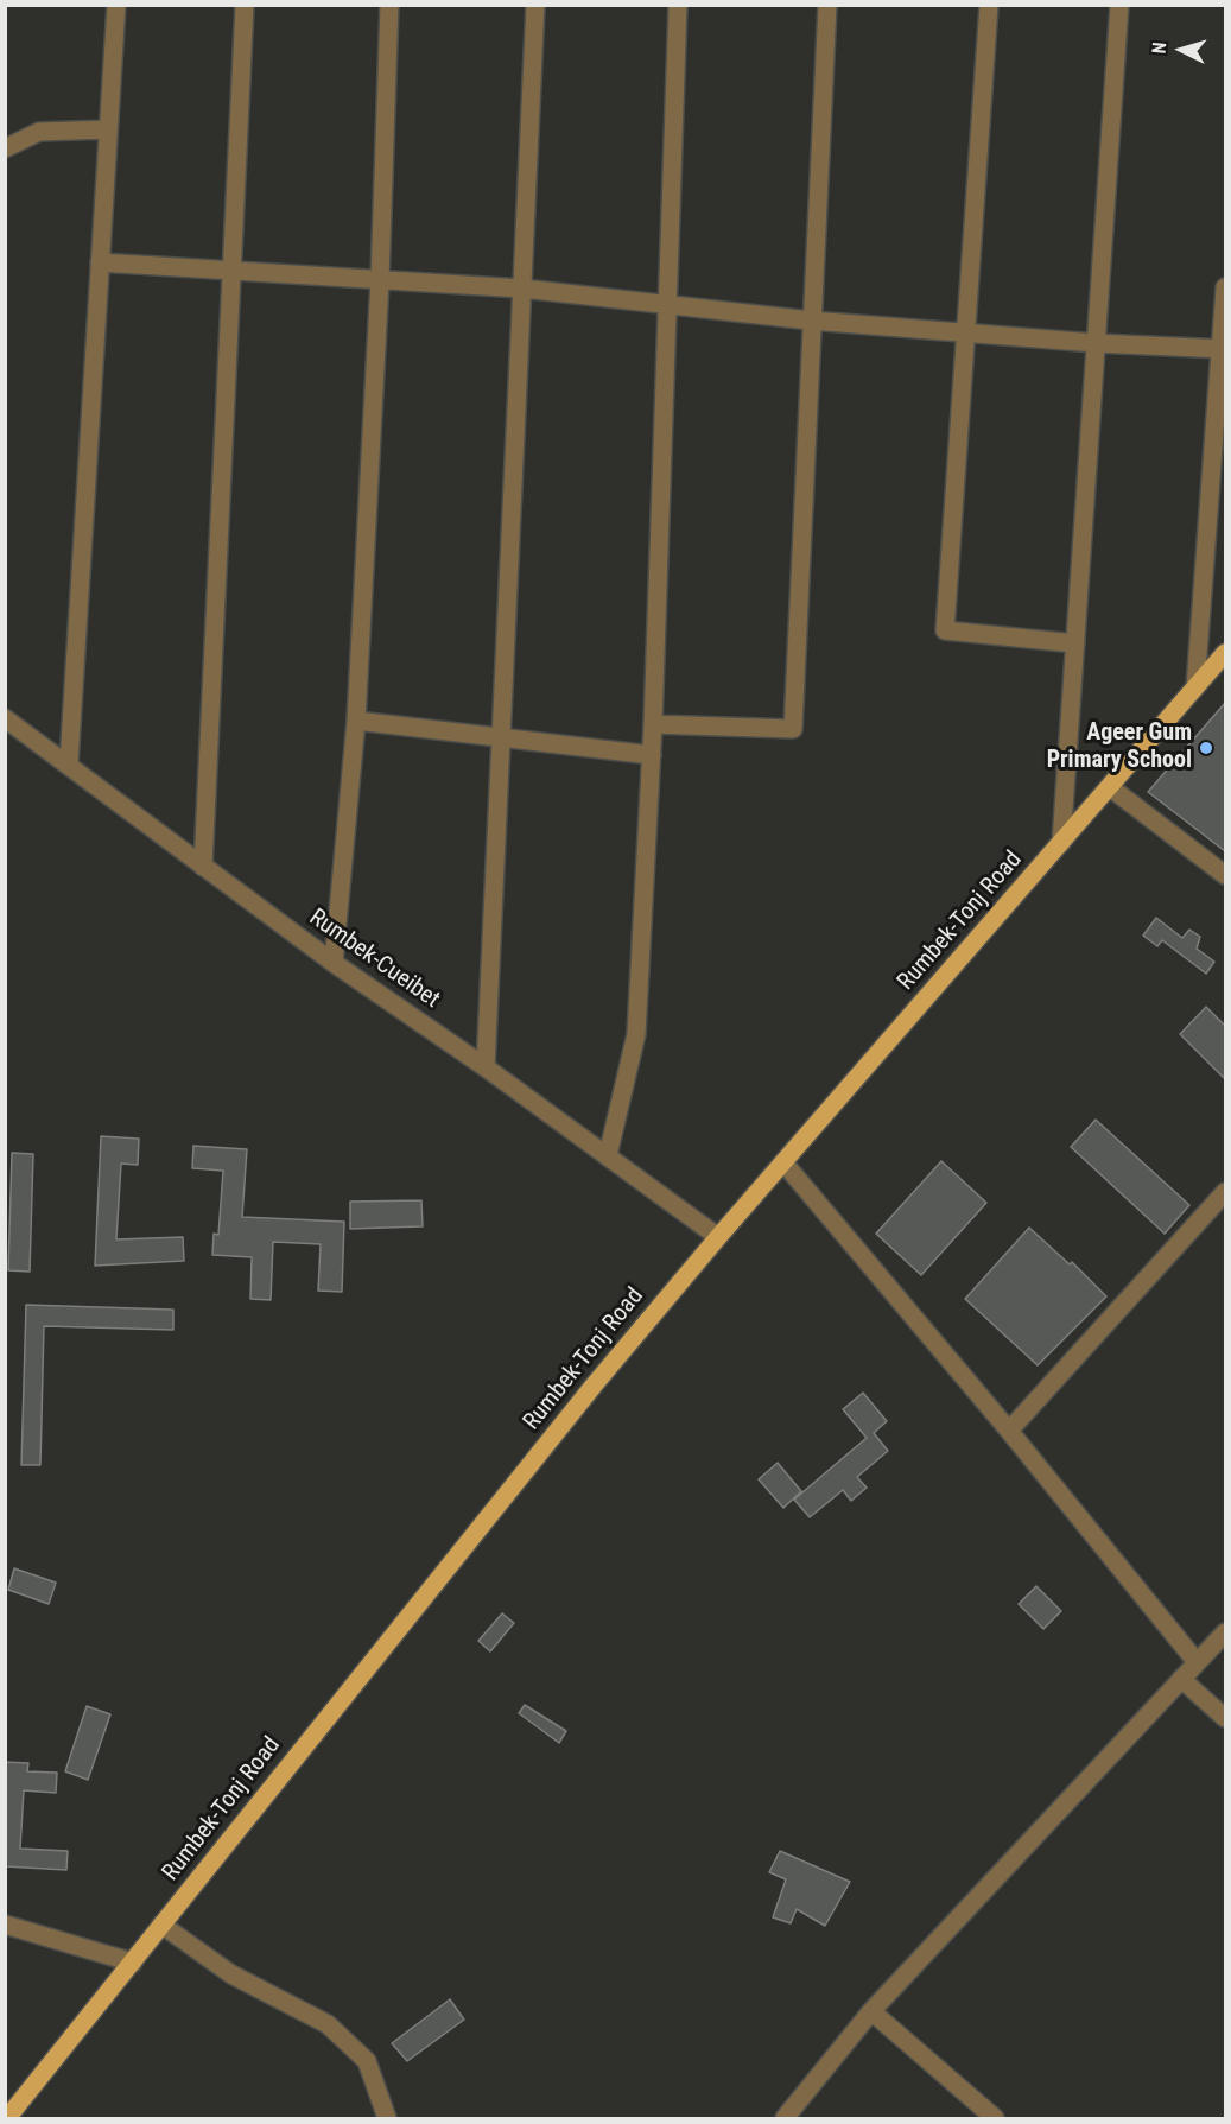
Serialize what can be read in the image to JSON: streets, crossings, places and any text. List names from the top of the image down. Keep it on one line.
{"streets":{"main road":["Rumbek-Tonj Road"],"street":["Rumbek-Cueibet"]},"crossings":[["Rumbek-Tonj Road","Rumbek-Cueibet"]],"places":["Ageer Gum Primary School"],"north":"left"}
